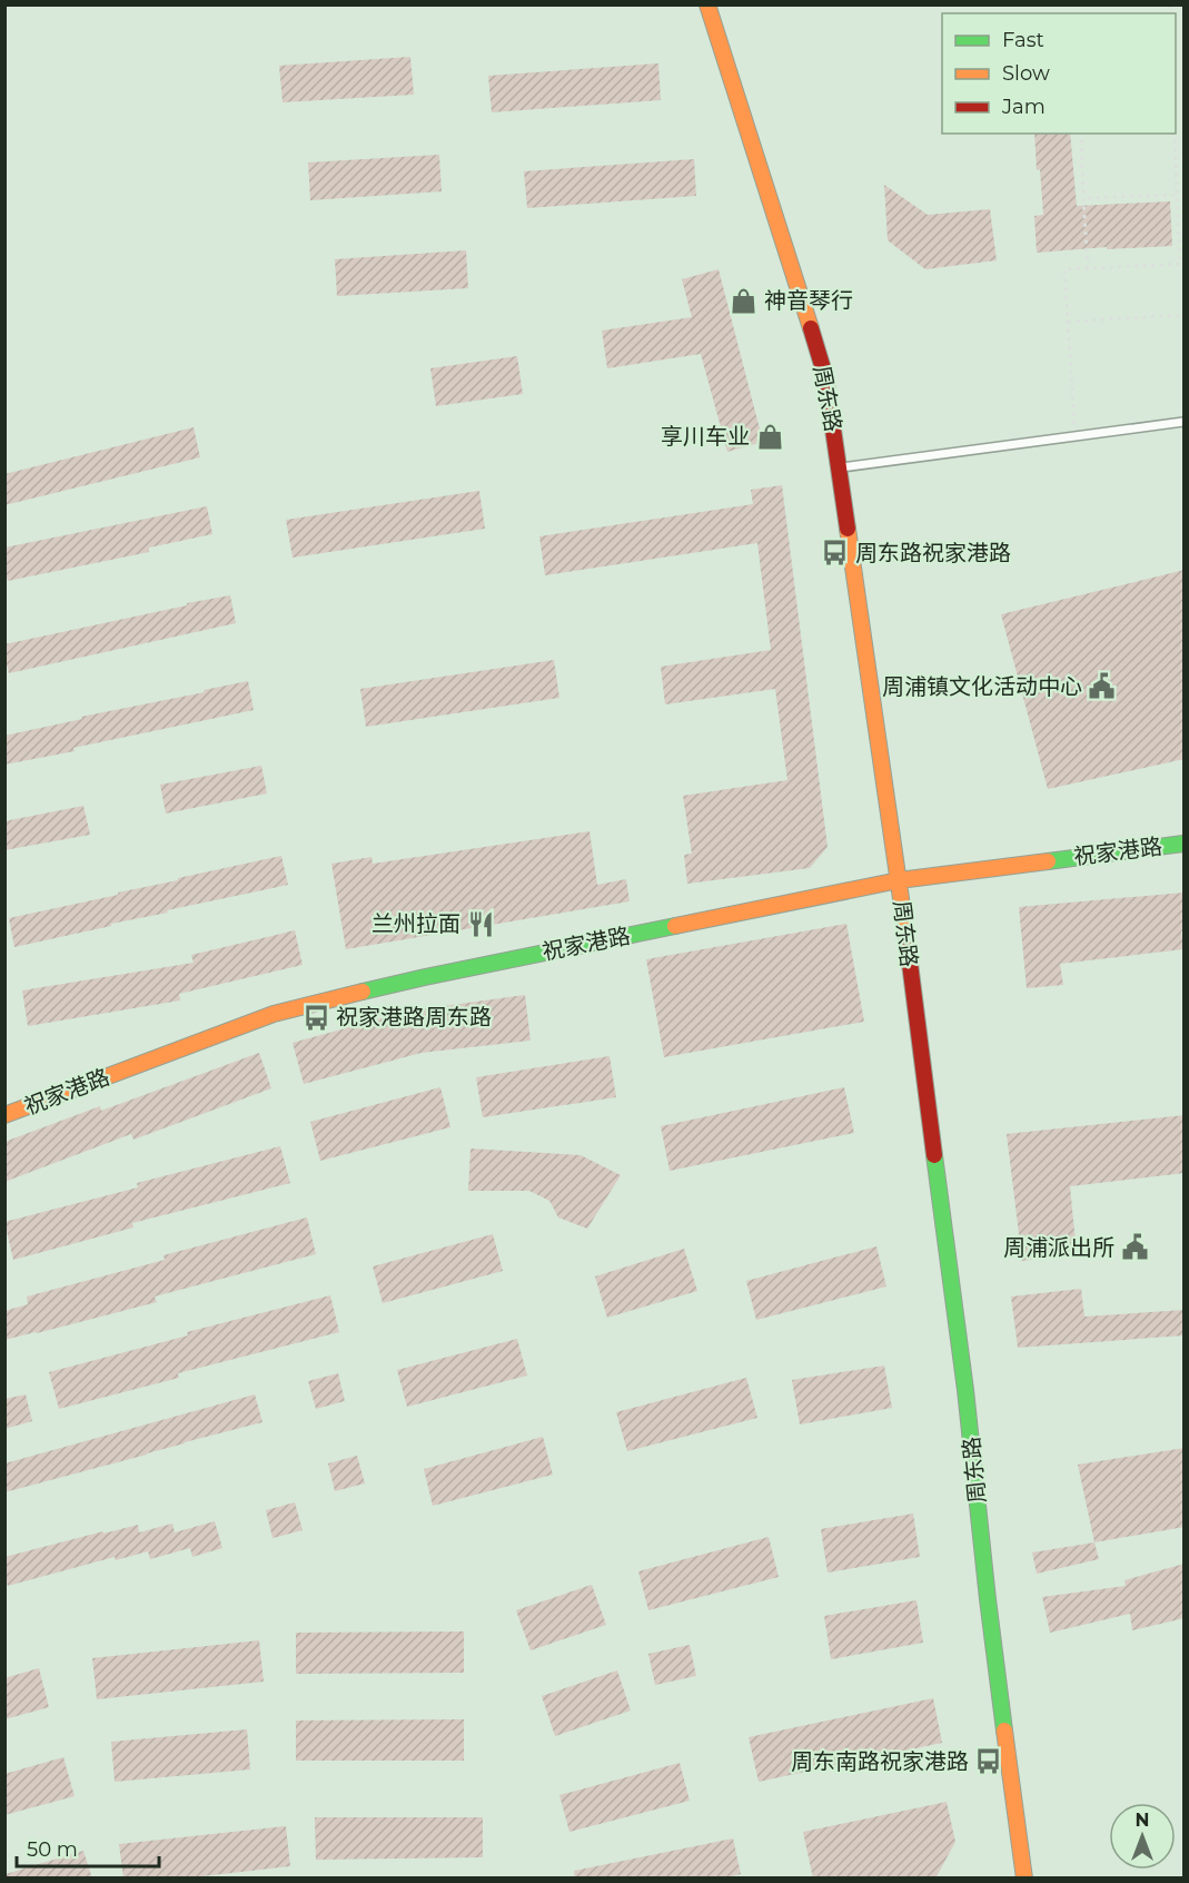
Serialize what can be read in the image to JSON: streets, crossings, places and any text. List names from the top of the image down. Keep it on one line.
{"streets":{"street":["周东路","祝家港路"]},"crossings":[["周东路","祝家港路"]],"places":{"shop":["神音琴行","享川车业"],"bus stop":["周东路祝家港路","祝家港路周东路","周东南路祝家港路"],"public building":["周浦镇文化活动中心","周浦派出所"],"restaurant":["兰州拉面"]},"legend":["Fast","Slow","Jam"],"scale_bar":"50 m","north":"top"}
